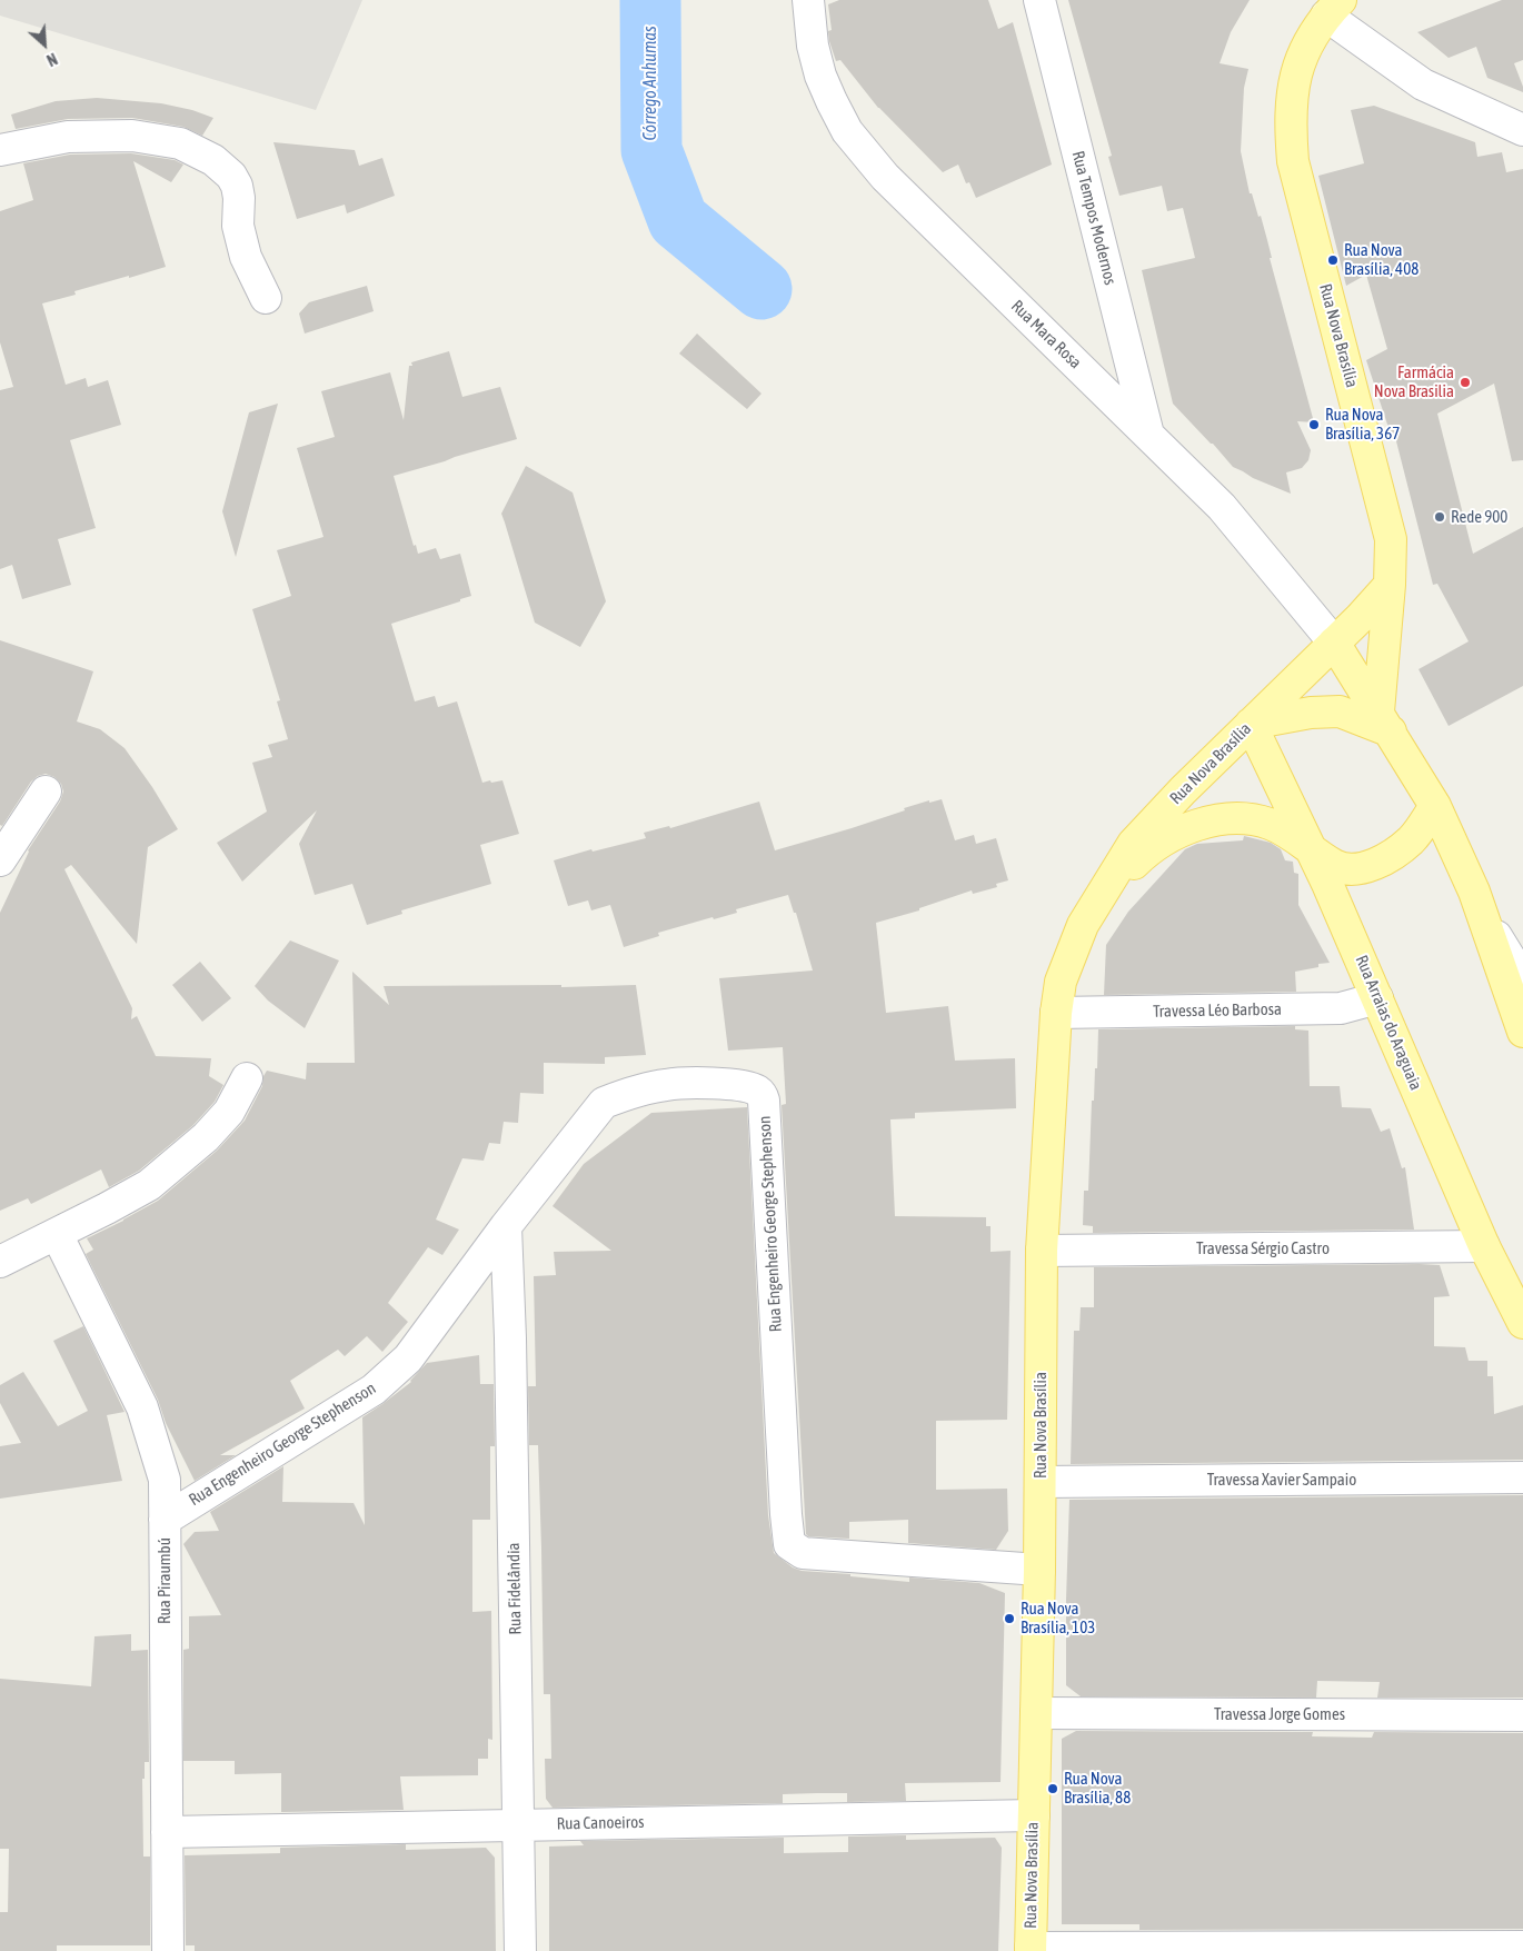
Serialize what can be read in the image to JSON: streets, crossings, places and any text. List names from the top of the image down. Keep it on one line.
{"streets":{"main road":["Rua Nova Brasília","Rua Arraias do Araguaia"],"street":["Rua Tempos Modernos","Rua Mara Rosa","Travessa Léo Barbosa","Rua Engenheiro George Stephenson","Travessa Sérgio Castro","Travessa Xavier Sampaio","Rua Piraumbú","Rua Fidelândia","Travessa Jorge Gomes","Rua Canoeiros"]},"crossings":[["Rua Tempos Modernos","Rua Mara Rosa"],["Rua Mara Rosa","Rua Nova Brasília"],["Rua Nova Brasília","Travessa Léo Barbosa"],["Rua Nova Brasília","Rua Arraias do Araguaia"],["Rua Nova Brasília","Rua Engenheiro George Stephenson"],["Rua Nova Brasília","Travessa Sérgio Castro"],["Rua Nova Brasília","Travessa Xavier Sampaio"],["Rua Nova Brasília","Travessa Jorge Gomes"],["Rua Nova Brasília","Rua Canoeiros"],["Travessa Léo Barbosa","Rua Arraias do Araguaia"],["Rua Arraias do Araguaia","Travessa Sérgio Castro"],["Rua Engenheiro George Stephenson","Rua Piraumbú"],["Rua Engenheiro George Stephenson","Rua Fidelândia"],["Rua Piraumbú","Rua Canoeiros"],["Rua Fidelândia","Rua Canoeiros"]],"water":["Córrego Anhumas"],"places":["Rua Nova Brasília, 408","Farmácia Nova Brasilia","Rua Nova Brasília, 367","Rede 900","Rua Nova Brasília, 103","Rua Nova Brasília, 88"],"north":"bottom right"}
